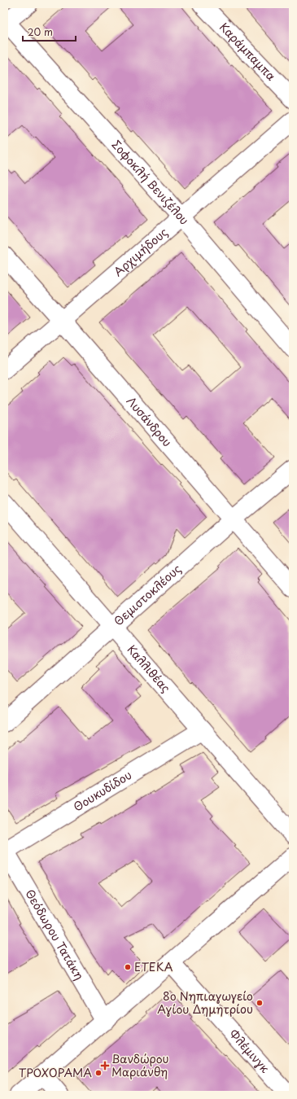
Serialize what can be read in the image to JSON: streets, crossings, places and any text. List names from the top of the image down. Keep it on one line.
{"streets":{"street":["Καράμπαμπα","Σοφοκλή Βενιζέλου","Αρχιμήδους","Λυσάνδρου","Θεμιστοκλέους","Καλλιθέας","Θουκυδίδου","Θεόδωρου Τατάκη","Φλέμινγκ"]},"crossings":[["Σοφοκλή Βενιζέλου","Αρχιμήδους"],["Αρχιμήδους","Λυσάνδρου"],["Λυσάνδρου","Θεμιστοκλέους"],["Θεμιστοκλέους","Καλλιθέας"],["Καλλιθέας","Θουκυδίδου"],["Θουκυδίδου","Θεόδωρου Τατάκη"]],"places":{"other":["ΕΤΕΚΑ","8ο Νηπιαγωγείο Αγίου Δημητρίου","ΤΡΟΧΟΡΑΜΑ"],"health":["Βανδώρου Μαριάνθη"]},"scale_bar":"20 m"}
